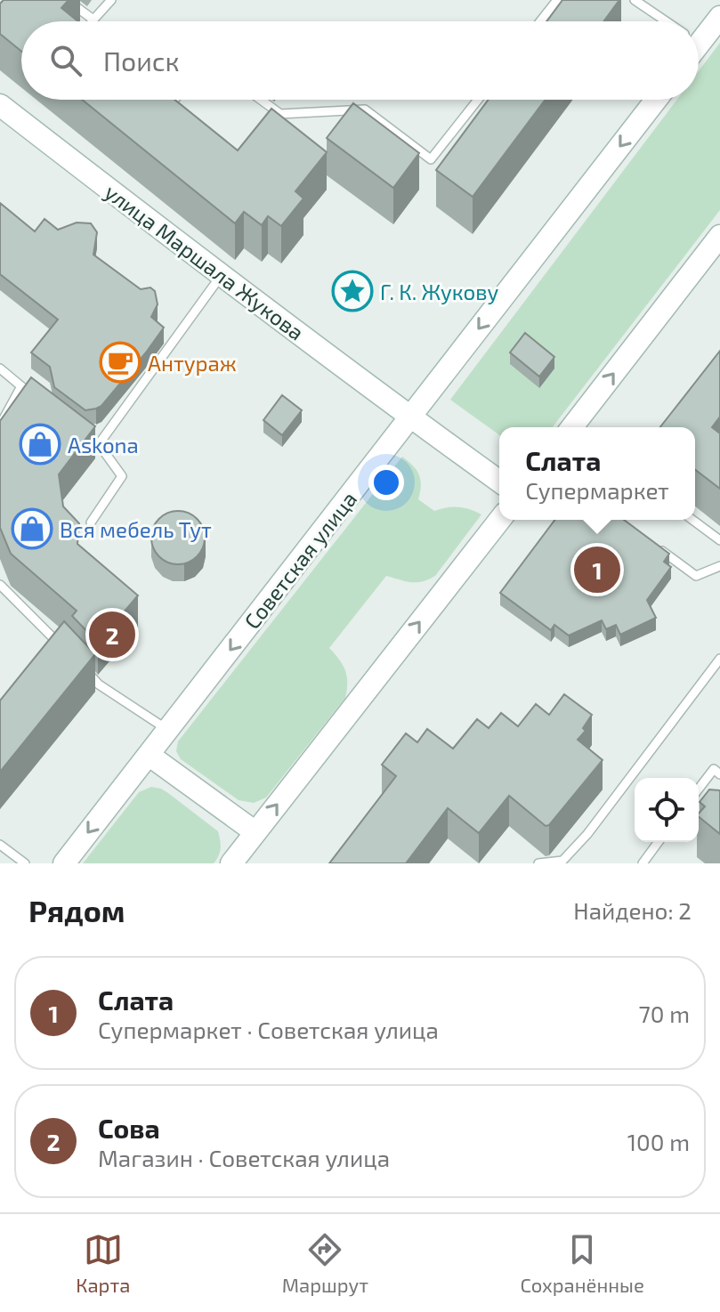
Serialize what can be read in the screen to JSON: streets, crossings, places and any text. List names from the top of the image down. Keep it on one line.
{"streets":{"street":["улица Маршала Жукова","Советская улица"]},"crossings":[["улица Маршала Жукова","Советская улица"]],"places":{"place":["Г. К. Жукову"],"cafe":["Антураж"],"shop":["Askona","Вся мебель Тут"]},"page":{"search":"Поиск","popup":["Слата","Супермаркет"],"pins":["1","2"],"heading":["Рядом","Найдено: 2"],"list":[{"mark":"1","name":"Слата","note":"Супермаркет · Советская улица","value":"70 m"},{"mark":"2","name":"Сова","note":"Магазин · Советская улица","value":"100 m"}],"nav":["Карта","Маршрут","Сохранённые"]}}
